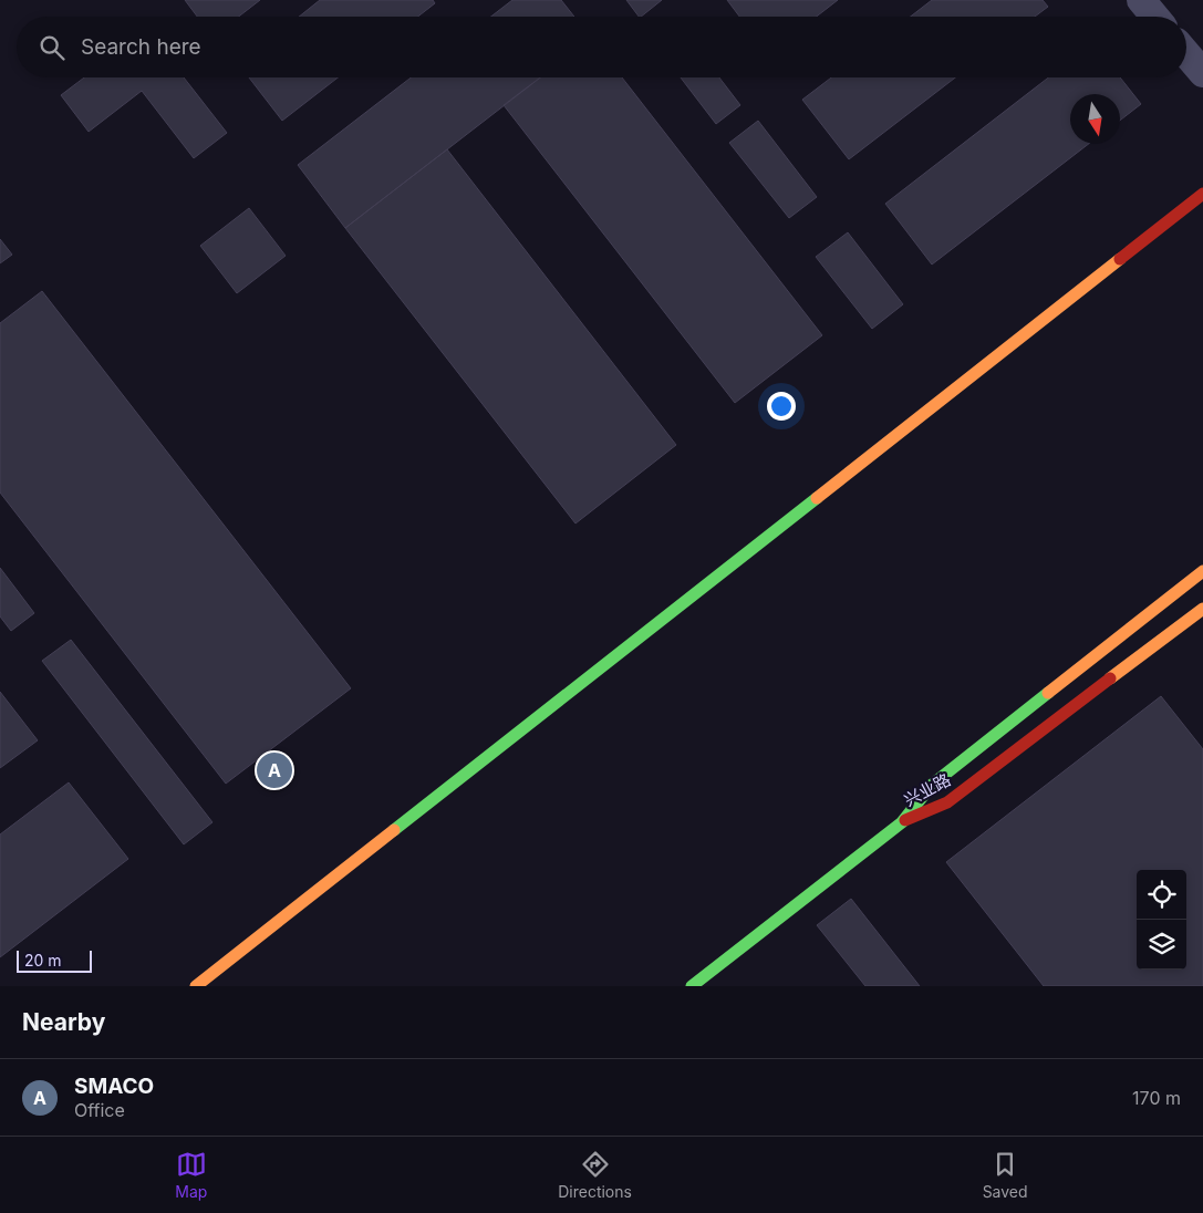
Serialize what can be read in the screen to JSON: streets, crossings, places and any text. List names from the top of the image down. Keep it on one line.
{"streets":{"street":["兴业路"]},"scale_bar":"20 m","north":"bottom","page":{"search":"Search here","pins":"A","scale":"20 m","heading":"Nearby","list":[{"mark":"A","name":"SMACO","note":"Office","value":"170 m"}],"nav":["Map","Directions","Saved"]}}
